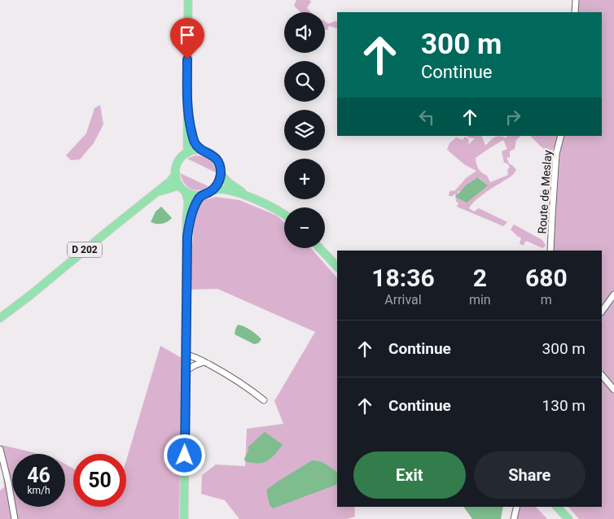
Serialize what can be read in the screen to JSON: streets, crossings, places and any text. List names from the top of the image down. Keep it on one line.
{"streets":{"main road":["D 202"],"street":["Route de Meslay"]},"page":{"map_buttons":["+","−"],"turn":["300 m","Continue"],"eta":["18:36","Arrival","2","min","680","m"],"list":[{"name":"Continue","value":"300 m"},{"name":"Continue","value":"130 m"}],"buttons":["Exit","Share"],"speed":"46 km/h","limit":"50"}}
